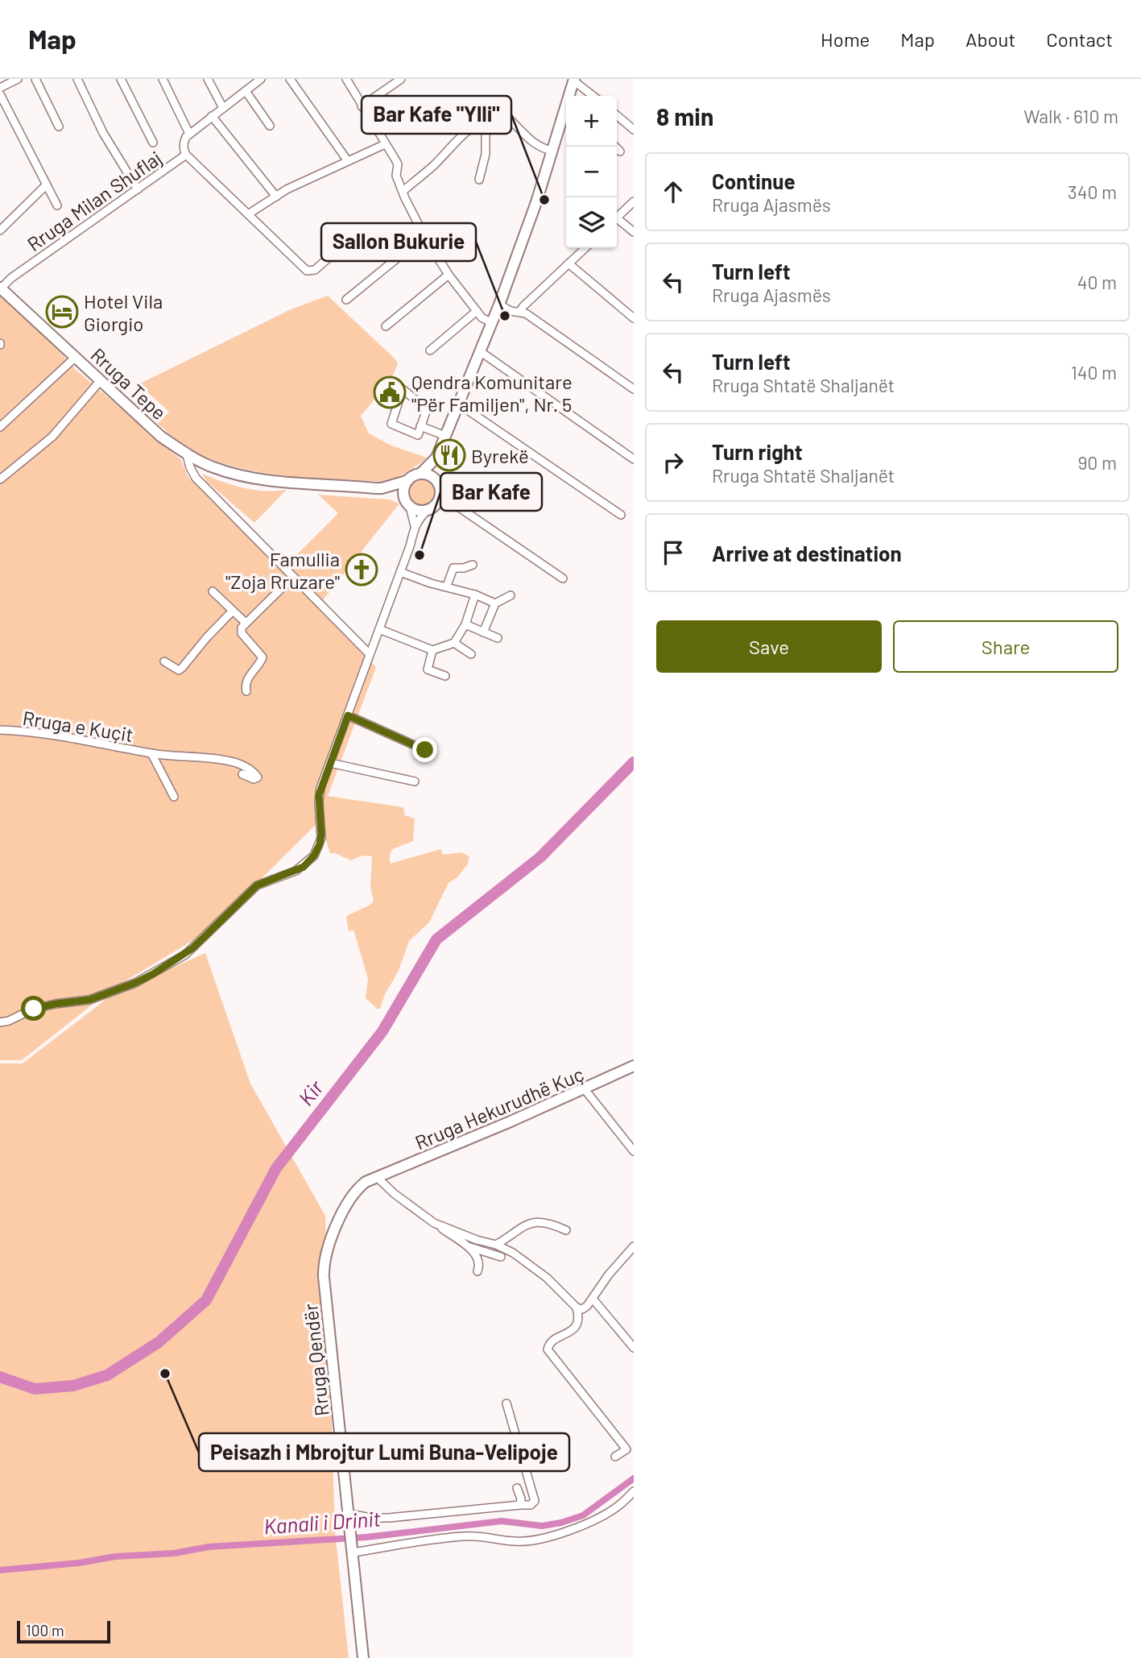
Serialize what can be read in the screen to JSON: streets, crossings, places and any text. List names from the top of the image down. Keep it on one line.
{"streets":{"main road":["Rruga Tepe","Rruga Hekurudhë Kuç","Rruga Qendër"],"street":["Rruga Milan Shuflaj","Rruga e Kuçit"]},"crossings":[["Rruga Milan Shuflaj","Rruga Tepe"],["Rruga Hekurudhë Kuç","Rruga Qendër"]],"water":["Kir","Kanali i Drinit"],"places":{"other":["Bar Kafe \"Ylli\"","Sallon Bukurie","Bar Kafe","Peisazh i Mbrojtur Lumi Buna-Velipoje"],"hotel":["Hotel Vila Giorgio"],"public building":["Qendra Komunitare \"Për Familjen\", Nr. 5"],"restaurant":["Byrekë"],"church":["Famullia \"Zoja Rruzare\""]},"scale_bar":"100 m","page":{"header":"Map","nav":["Home","Map","About","Contact"],"heading":["8 min","Walk · 610 m"],"map_buttons":["+","−"],"list":[["Continue","Rruga Ajasmës","340 m"],["Turn left","Rruga Ajasmës","40 m"],["Turn left","Rruga Shtatë Shaljanët","140 m"],["Turn right","Rruga Shtatë Shaljanët","90 m"],"Arrive at destination"],"buttons":["Save","Share"],"scale":"100 m"}}
